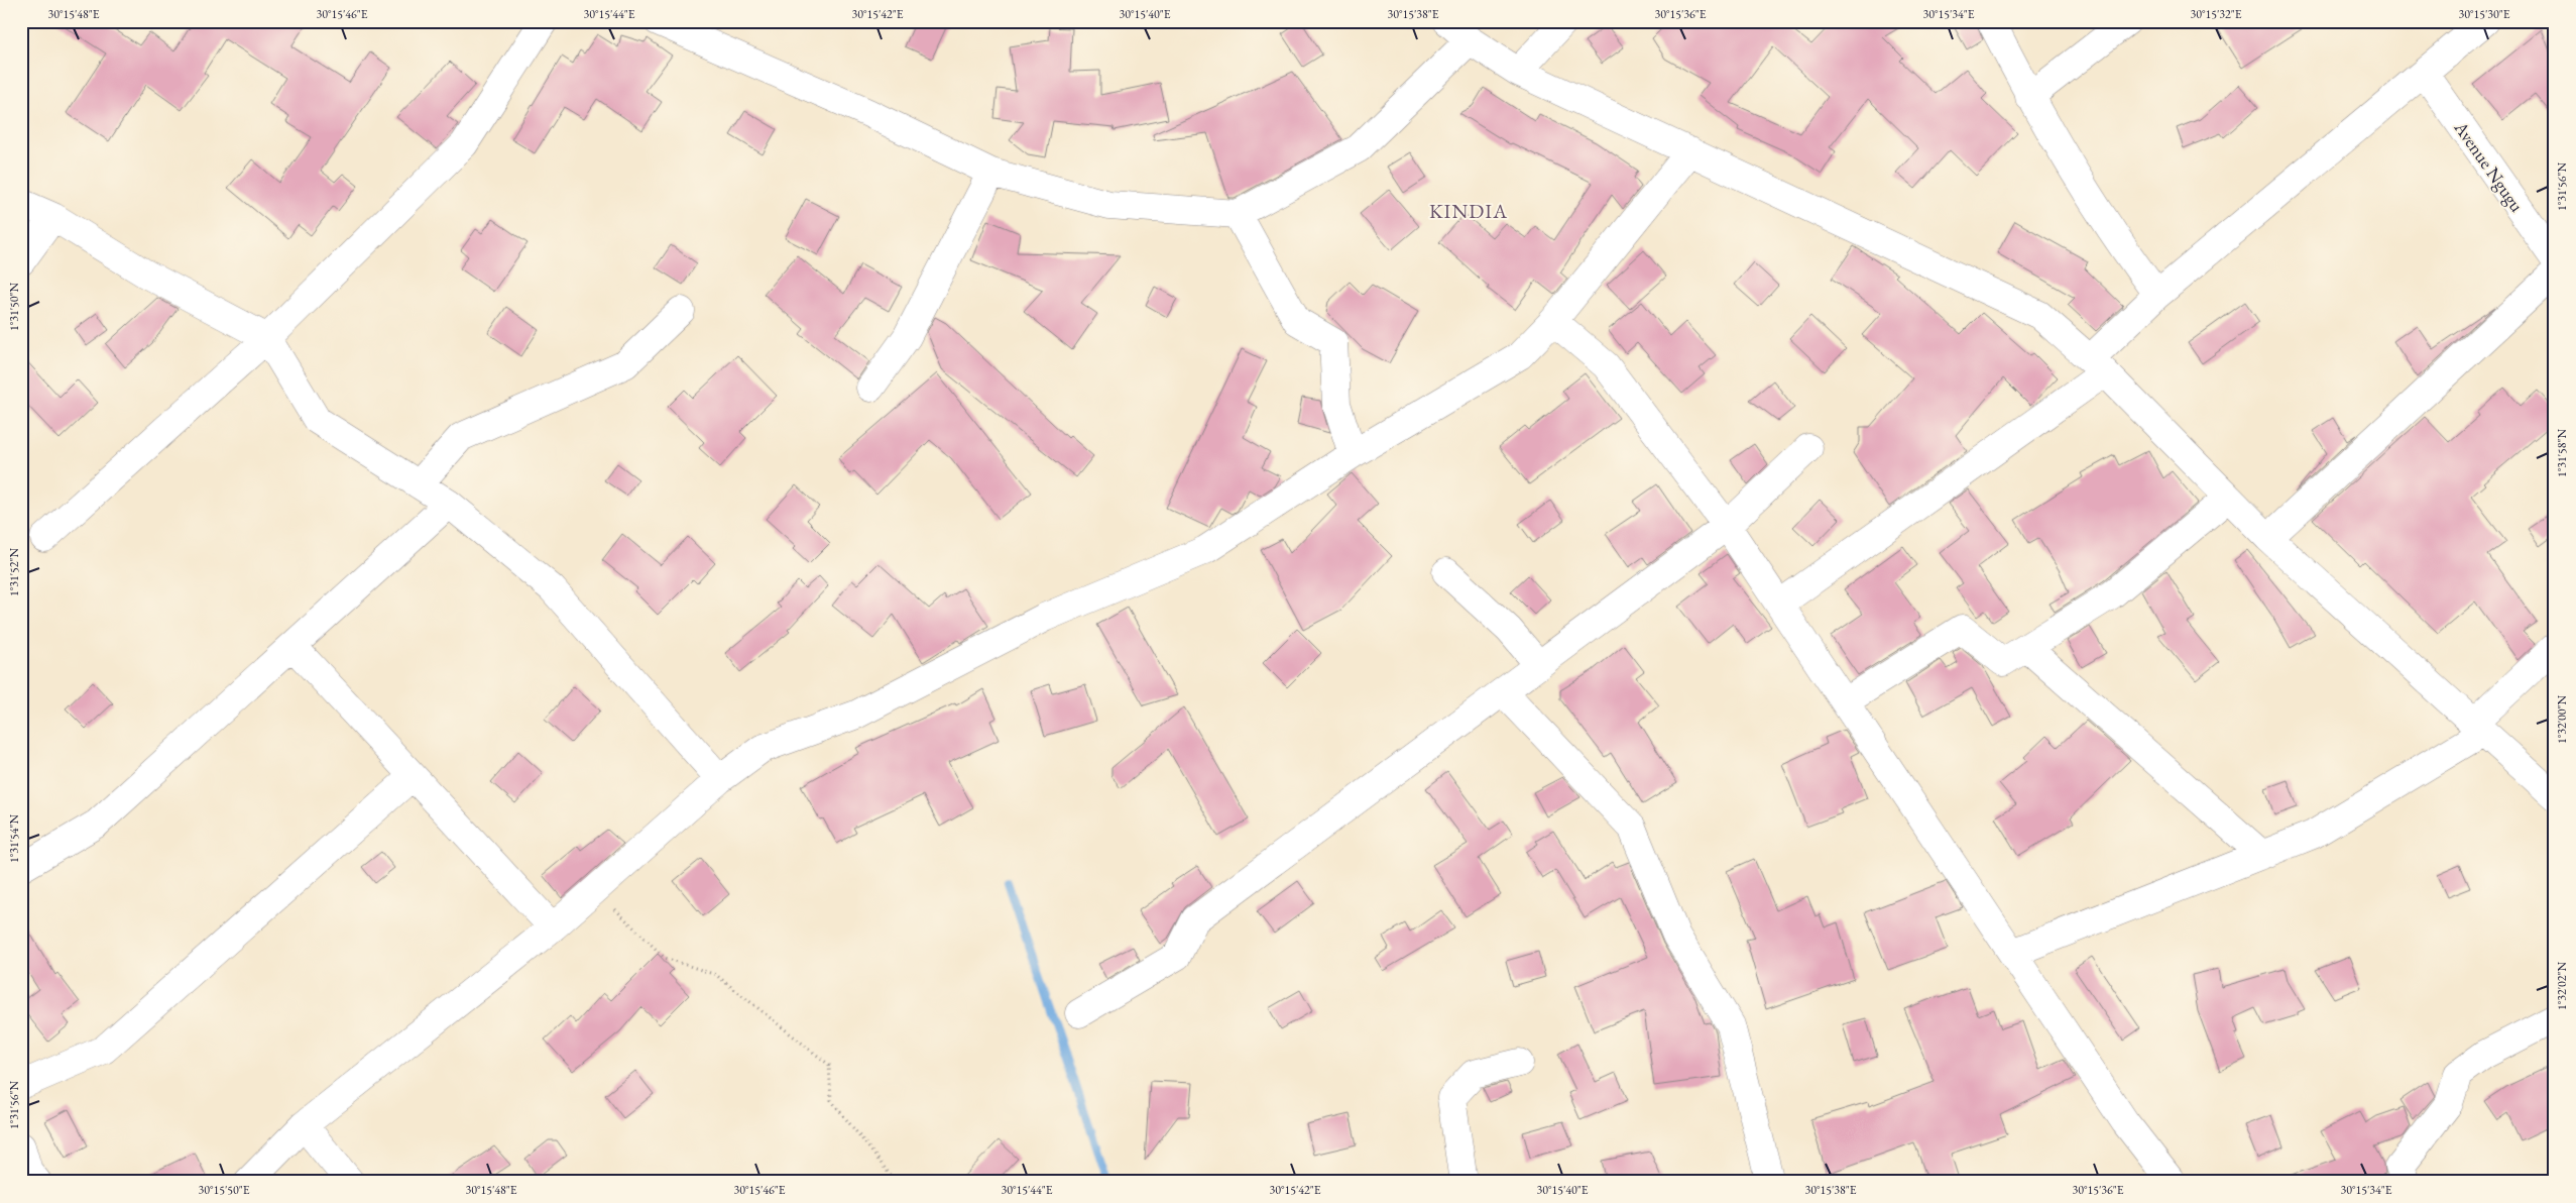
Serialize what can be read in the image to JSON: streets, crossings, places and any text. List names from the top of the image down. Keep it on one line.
{"streets":{"street":["Avenue Ngugu"]},"districts":["KINDIA"],"coordinates":["30°15'48\"E","30°15'46\"E","30°15'44\"E","30°15'42\"E","30°15'40\"E","30°15'38\"E","30°15'36\"E","30°15'34\"E","30°15'32\"E","30°15'30\"E","1°31'56\"N","1°31'50\"N","1°31'58\"N","1°31'52\"N","1°32'00\"N","1°31'54\"N","1°32'02\"N","30°15'50\"E"]}
